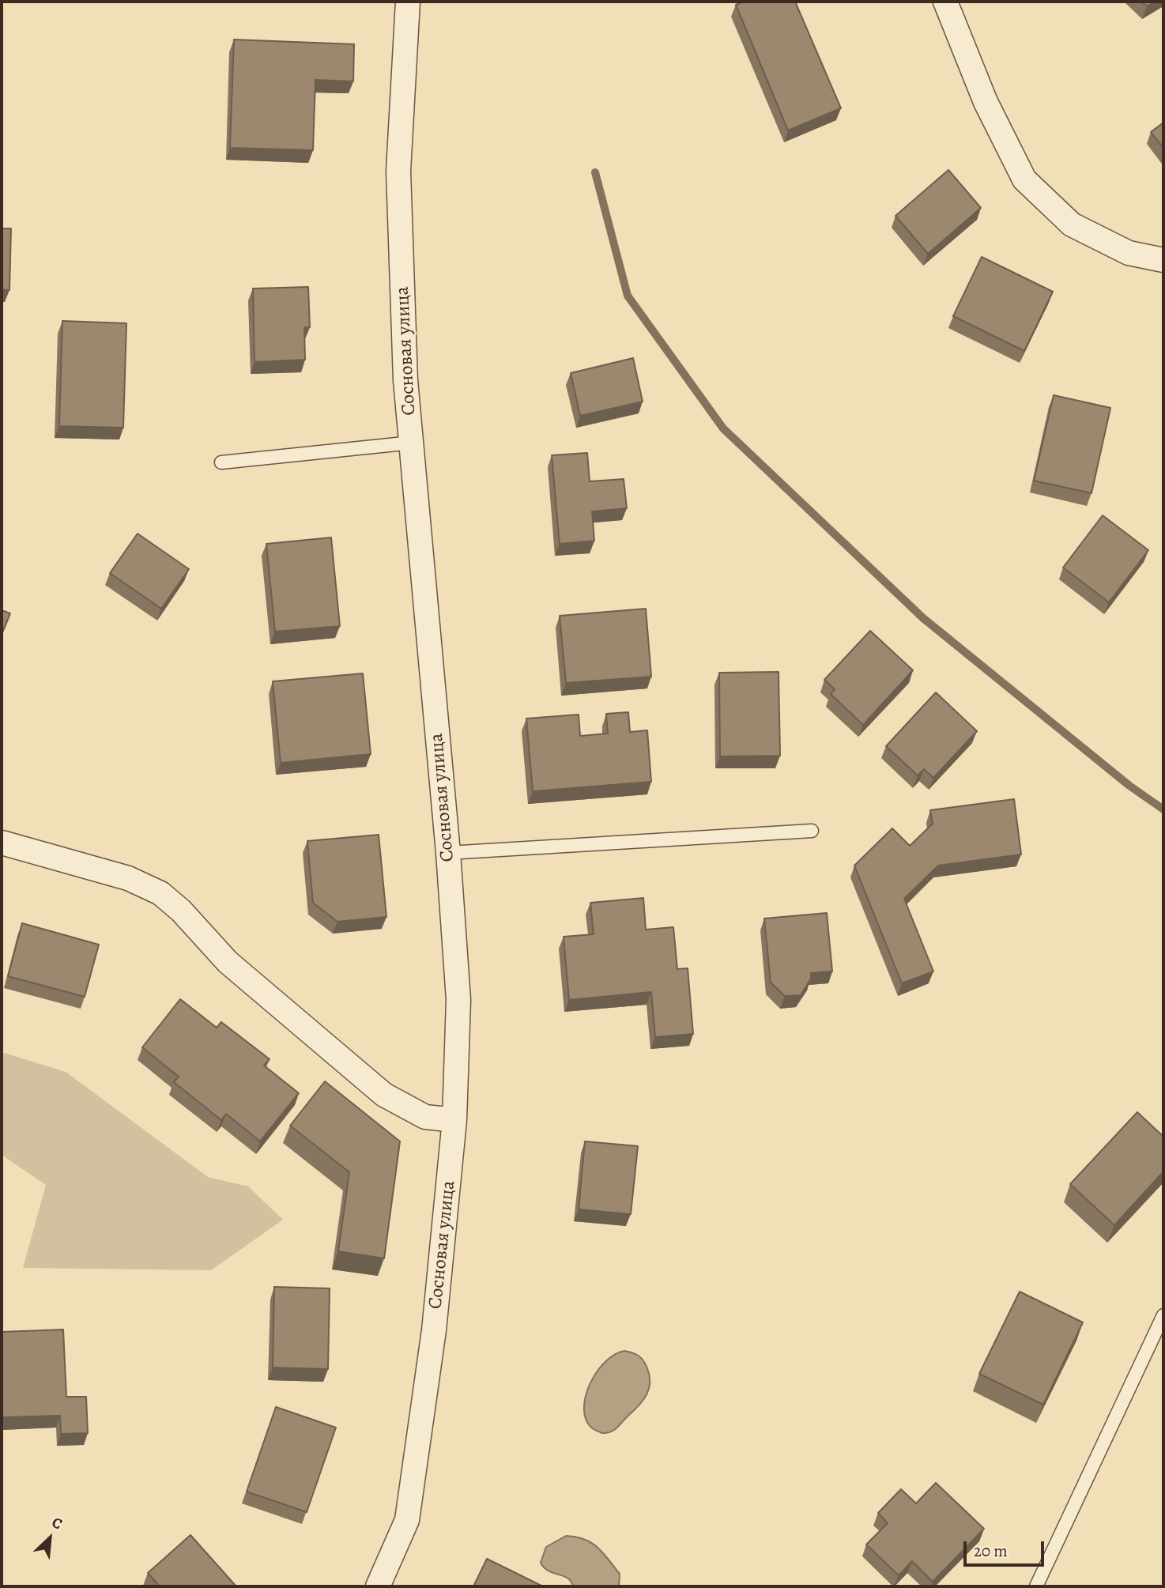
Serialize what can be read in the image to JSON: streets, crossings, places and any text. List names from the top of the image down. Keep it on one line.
{"streets":{"street":["Сосновая улица"]},"scale_bar":"20 m","north":"top right"}
